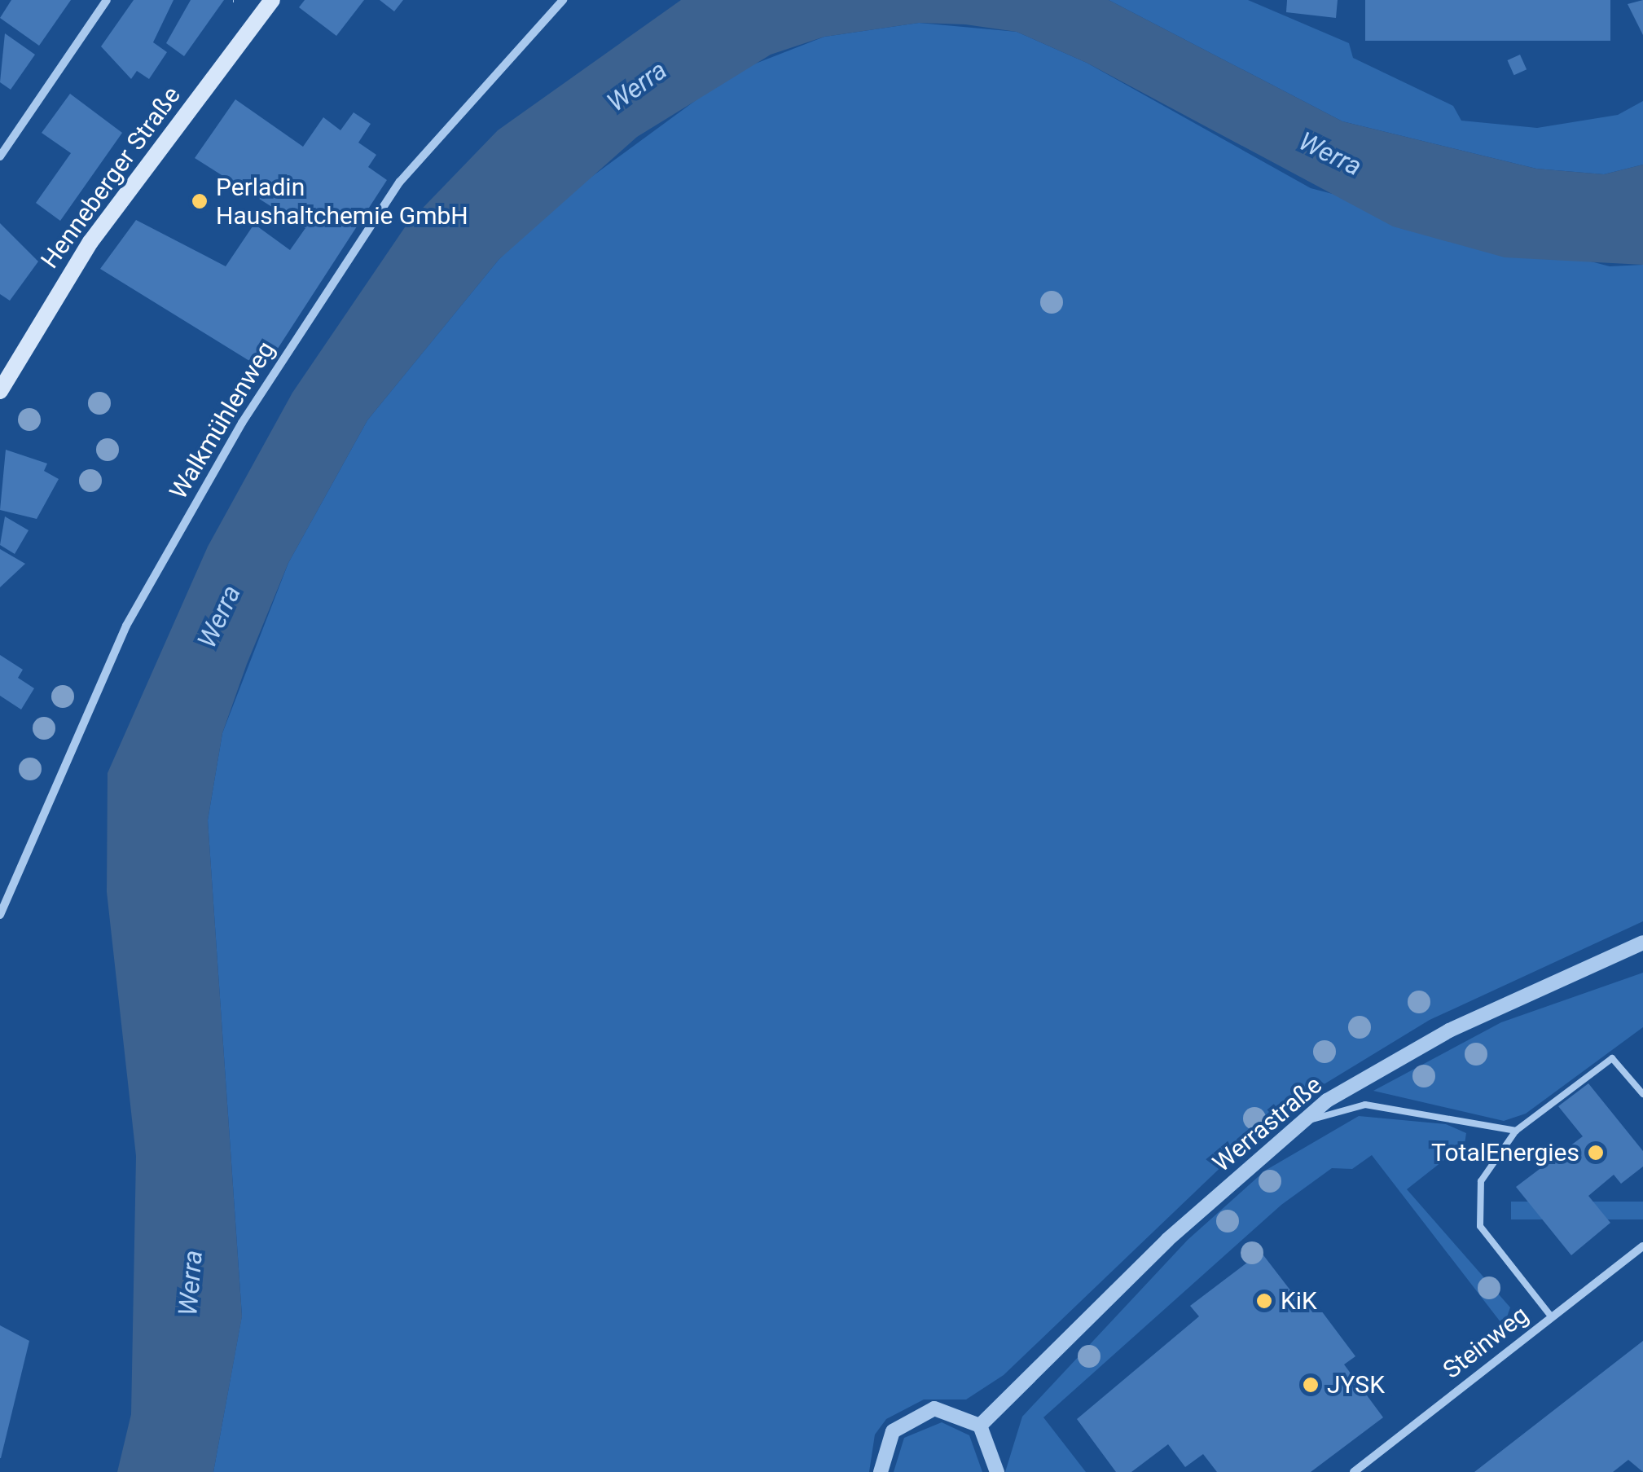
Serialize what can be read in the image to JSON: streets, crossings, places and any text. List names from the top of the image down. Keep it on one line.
{"streets":{"main road":["Henneberger Straße"],"street":["Walkmühlenweg","Werrastraße","Steinweg"]},"water":["Werra"],"places":["Perladin Haushaltchemie GmbH","TotalEnergies","KiK","JYSK"]}
